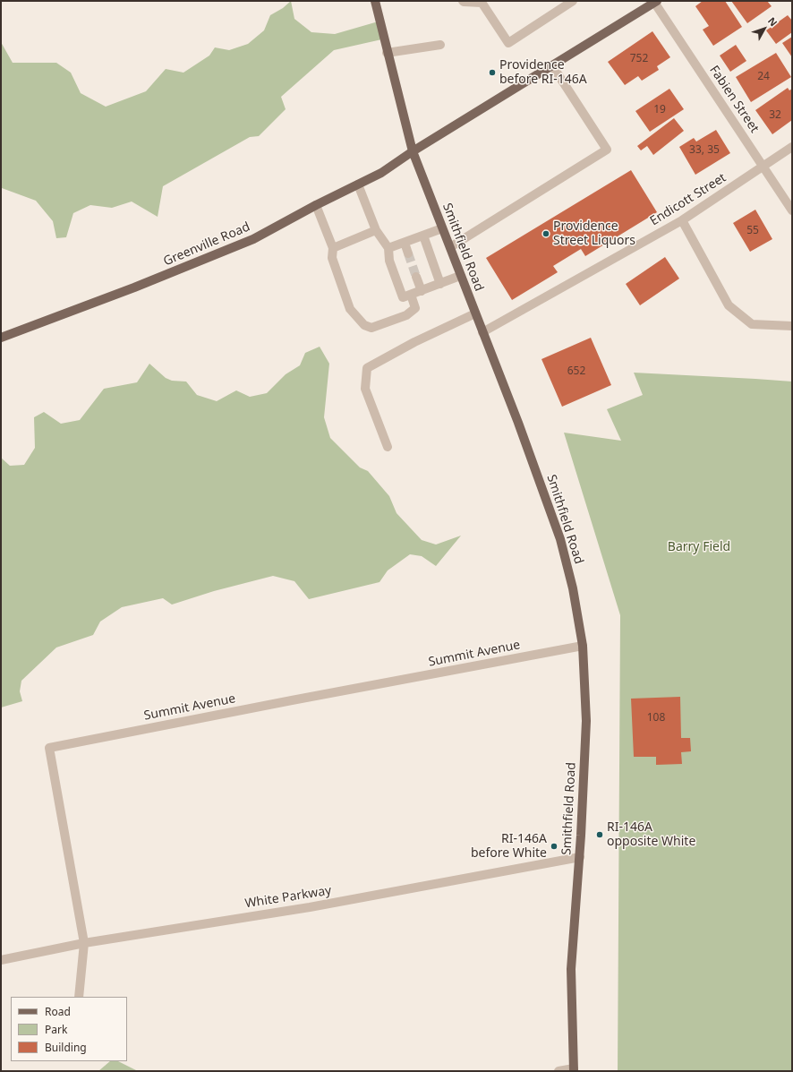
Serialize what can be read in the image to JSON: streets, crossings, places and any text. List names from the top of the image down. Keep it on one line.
{"streets":{"main road":["Greenville Road","Smithfield Road"],"street":["Fabien Street","Endicott Street","Summit Avenue","White Parkway"]},"crossings":[["Fabien Street","Endicott Street"],["Fabien Street","Greenville Road"],["Endicott Street","Smithfield Road"],["Greenville Road","Smithfield Road"],["Smithfield Road","Summit Avenue"],["Smithfield Road","White Parkway"],["Summit Avenue","White Parkway"]],"parks":["Barry Field"],"places":["Providence before RI-146A","Providence Street Liquors","RI-146A opposite White","RI-146A before White"],"house_numbers":["752","24","19","32","33, 35","55","652","108"],"legend":["Road","Park","Building"],"north":"top right"}
